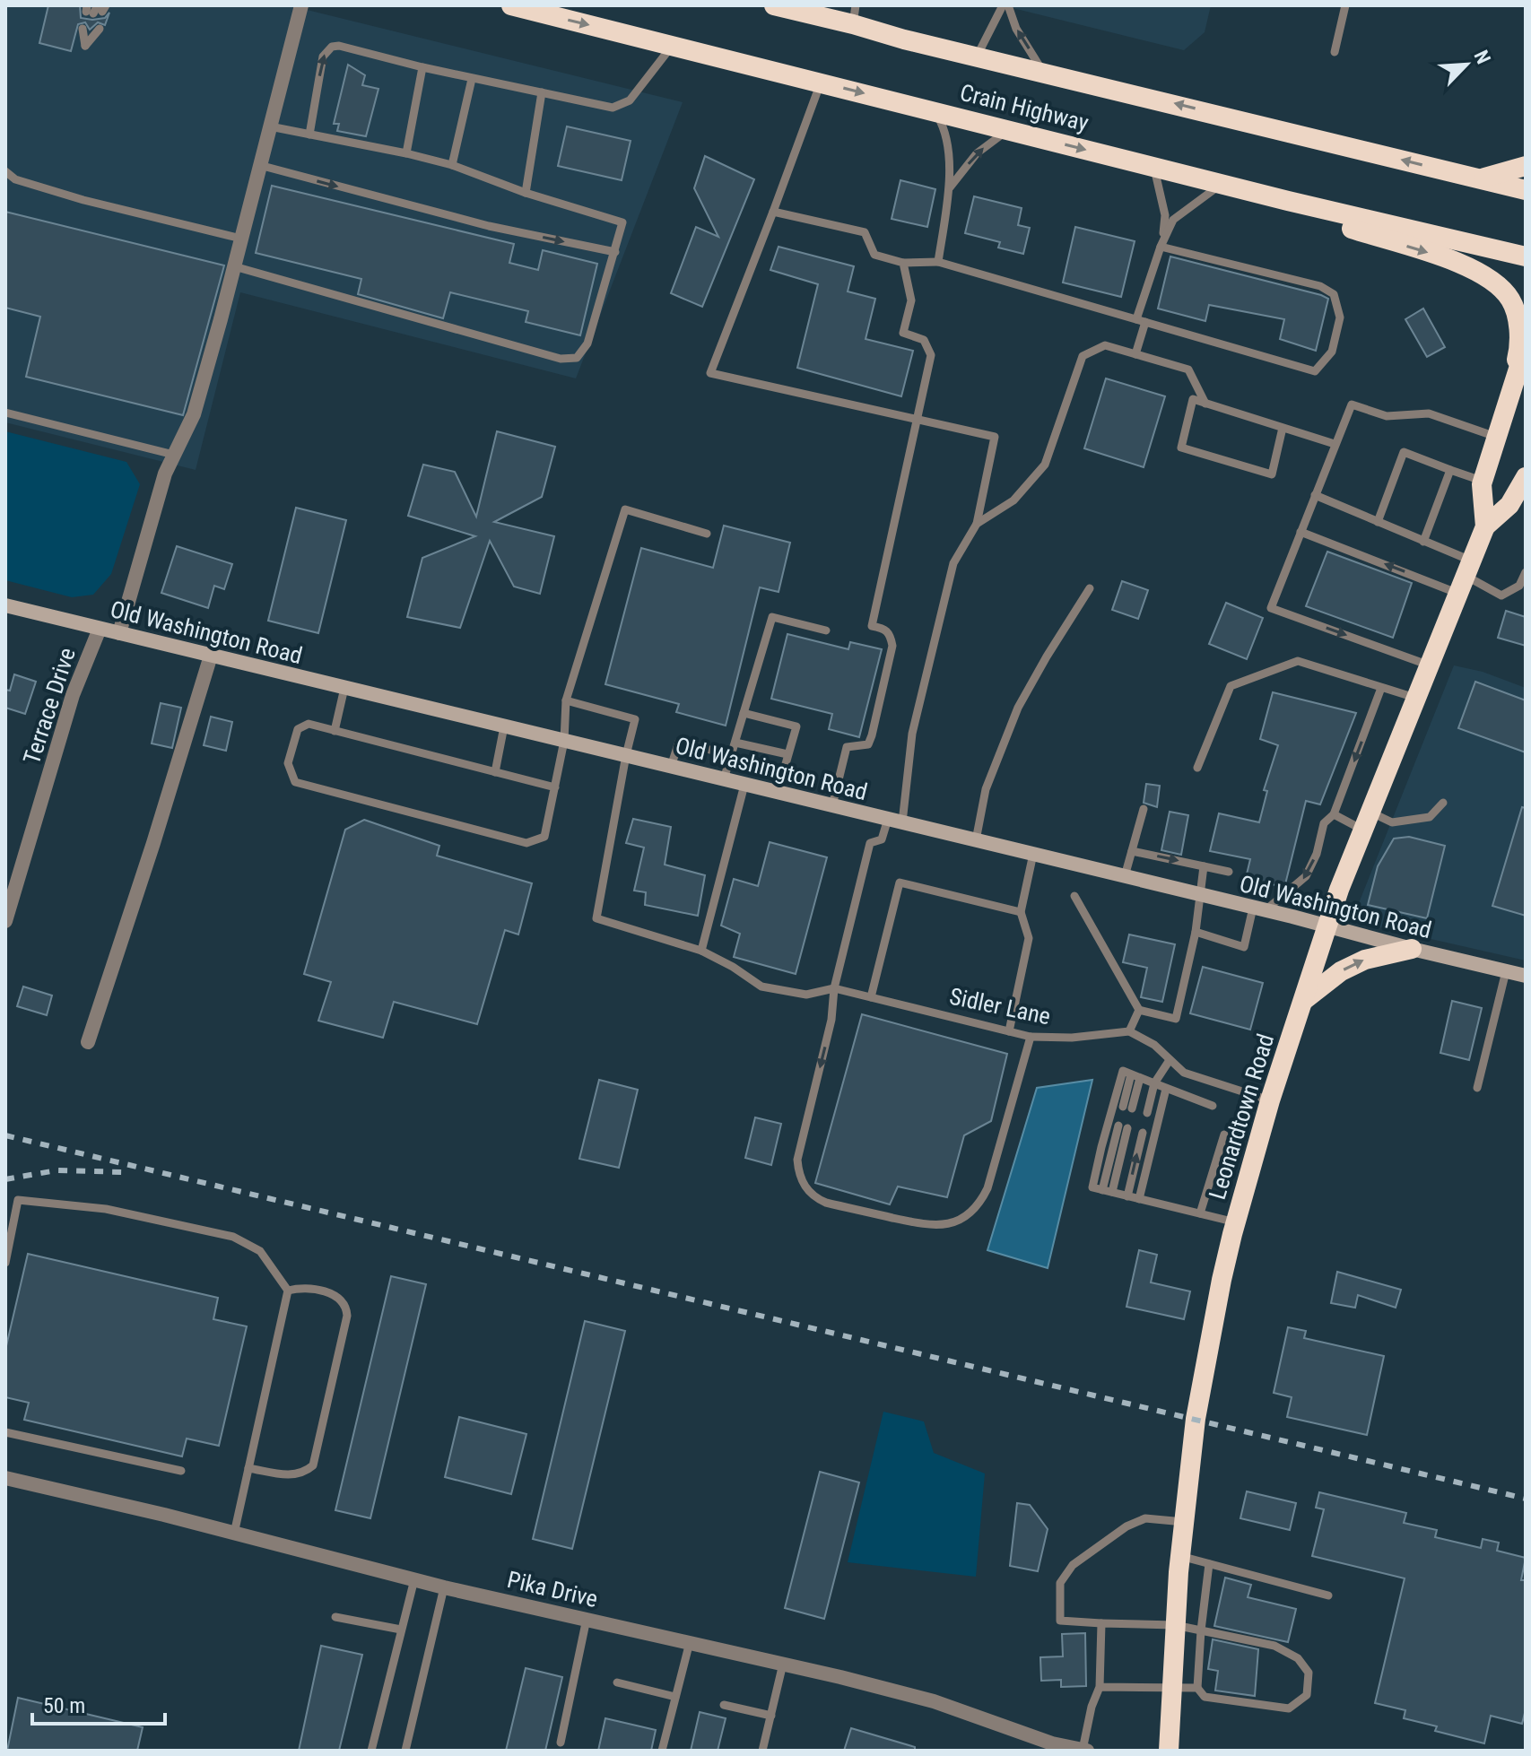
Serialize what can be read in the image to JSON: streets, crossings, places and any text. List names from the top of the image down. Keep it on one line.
{"streets":{"highway":["Crain Highway","Leonardtown Road"],"main road":["Old Washington Road"],"street":["Terrace Drive","Pika Drive"],"lane":["Sidler Lane"]},"crossings":[["Old Washington Road","Terrace Drive"],["Old Washington Road","Leonardtown Road"]],"scale_bar":"50 m","north":"top right"}
